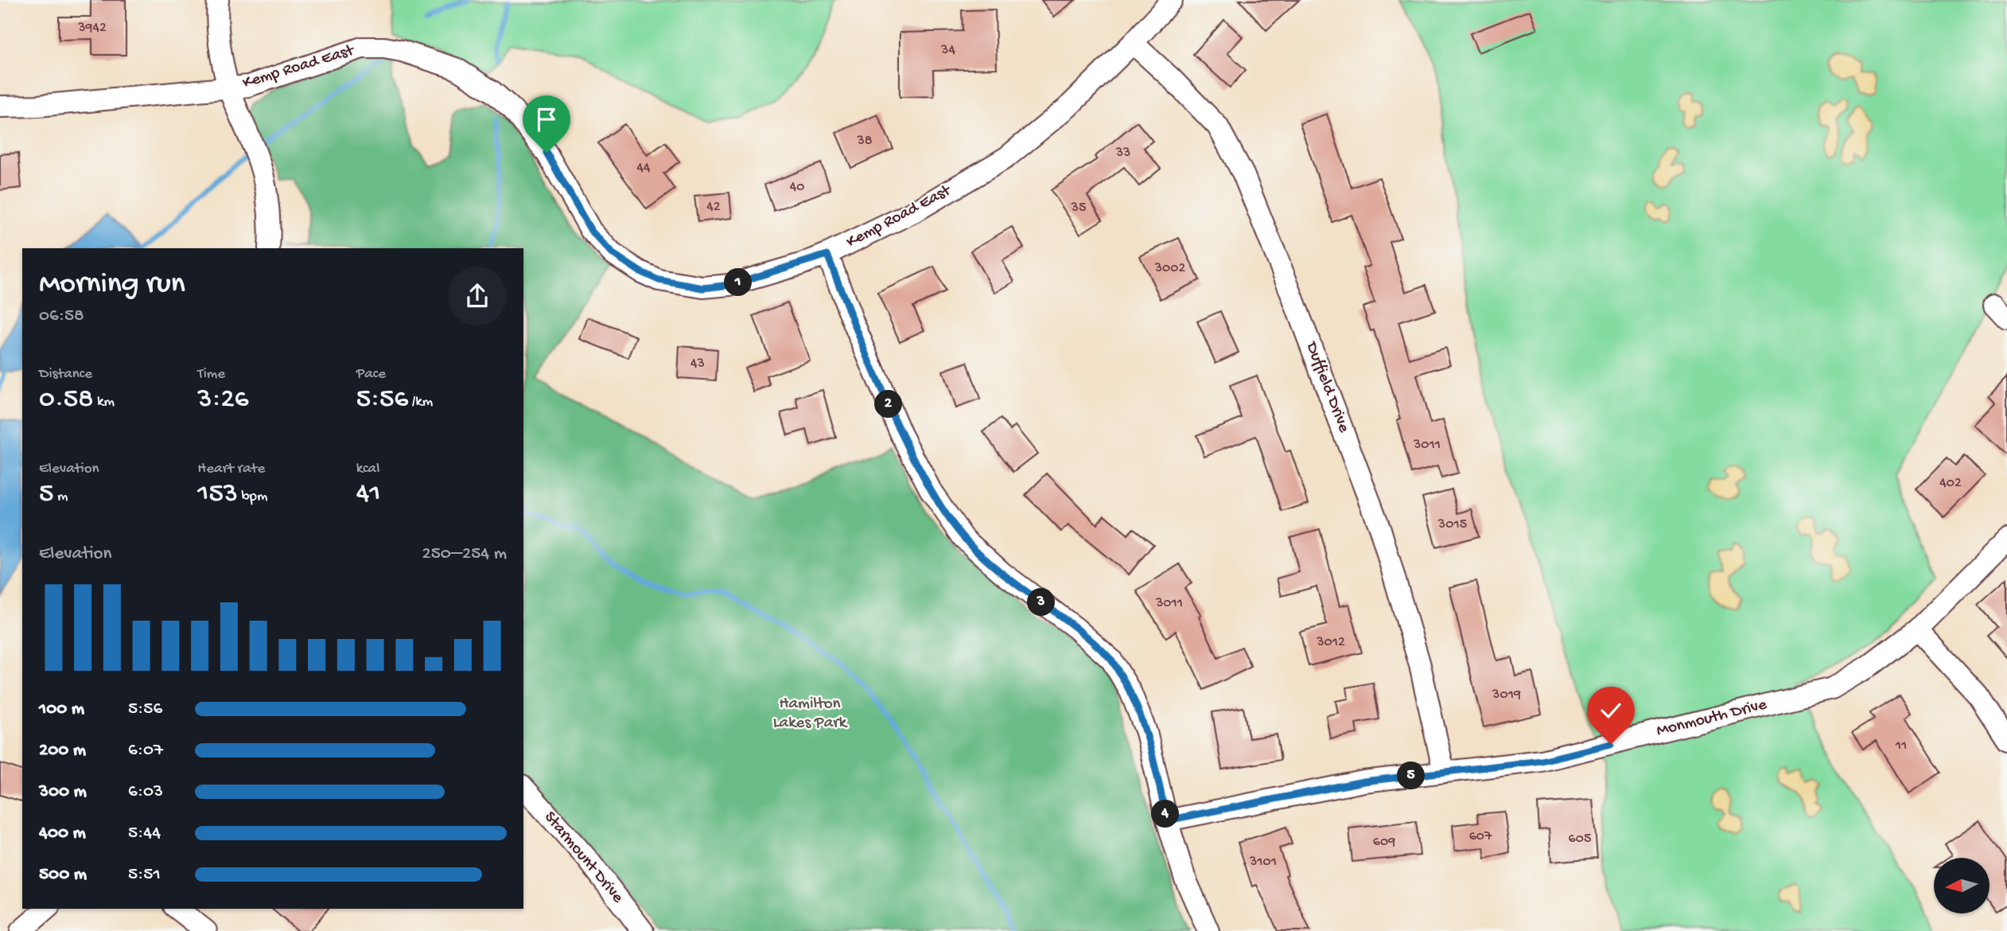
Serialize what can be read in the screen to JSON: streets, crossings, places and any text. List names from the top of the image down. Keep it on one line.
{"streets":{"street":["Kemp Road East","Duffield Drive","Monmouth Drive","Starmount Drive"]},"crossings":[["Kemp Road East","Duffield Drive"],["Duffield Drive","Monmouth Drive"]],"parks":["Hamilton Lakes Park"],"house_numbers":["3942","34","38","33","44","40","42","35","3002","43","3011","402","3015","3011","3012","3019","11","607","605","609","3101"],"north":"left","page":{"heading":["Morning run","06:58"],"pins":["1","2","3","5","4"],"stats":[["Distance","0.58 km"],["Time","3:26"],["Pace","5:56 /km"],["Elevation","5 m"],["Heart rate","153 bpm"],["kcal","41"]],"chart":["Elevation","250–254 m"],"list":[{"name":"100 m","note":"5:56"},{"name":"200 m","note":"6:07"},{"name":"300 m","note":"6:03"},{"name":"400 m","note":"5:44"},{"name":"500 m","note":"5:51"}]}}
